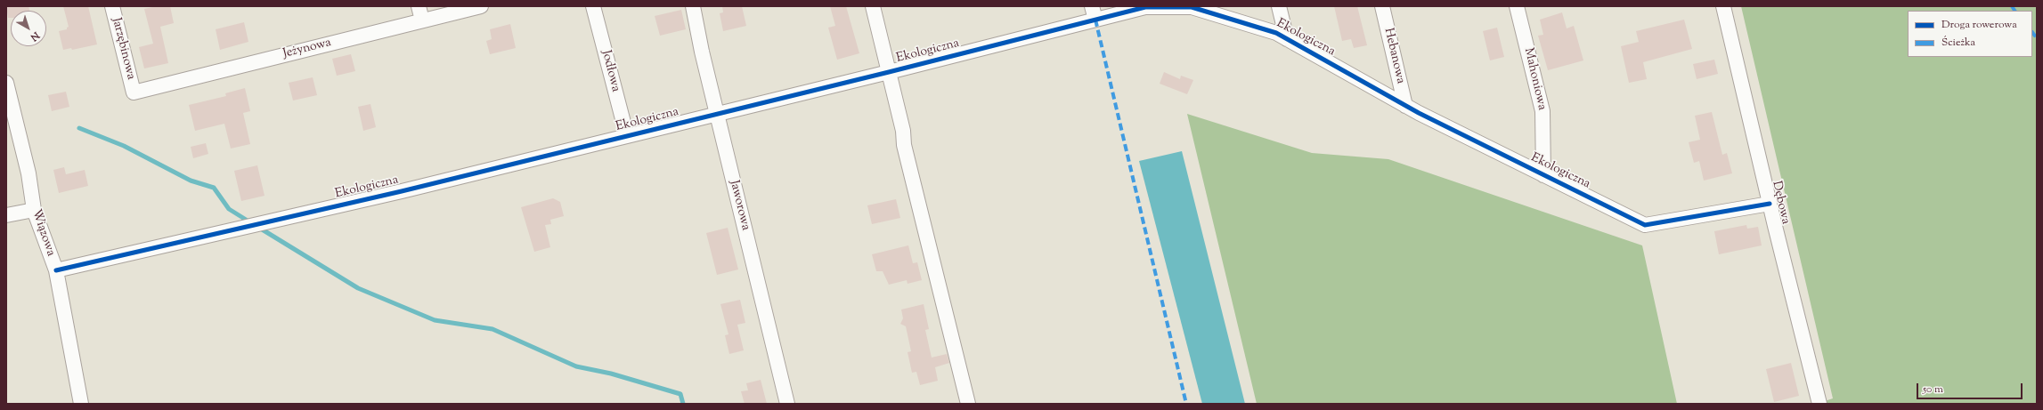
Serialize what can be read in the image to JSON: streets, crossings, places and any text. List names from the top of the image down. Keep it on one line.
{"streets":{"street":["Ekologiczna","Jarzębinowa","Jeżynowa","Hebanowa","Jodłowa","Mahoniowa","Dębowa","Jaworowa","Wiązowa"]},"crossings":[["Ekologiczna","Hebanowa"],["Ekologiczna","Jodłowa"],["Ekologiczna","Mahoniowa"],["Ekologiczna","Dębowa"],["Ekologiczna","Jaworowa"],["Ekologiczna","Wiązowa"],["Jarzębinowa","Jeżynowa"]],"legend":["Droga rowerowa","Ścieżka"],"scale_bar":"50 m","north":"bottom right"}
